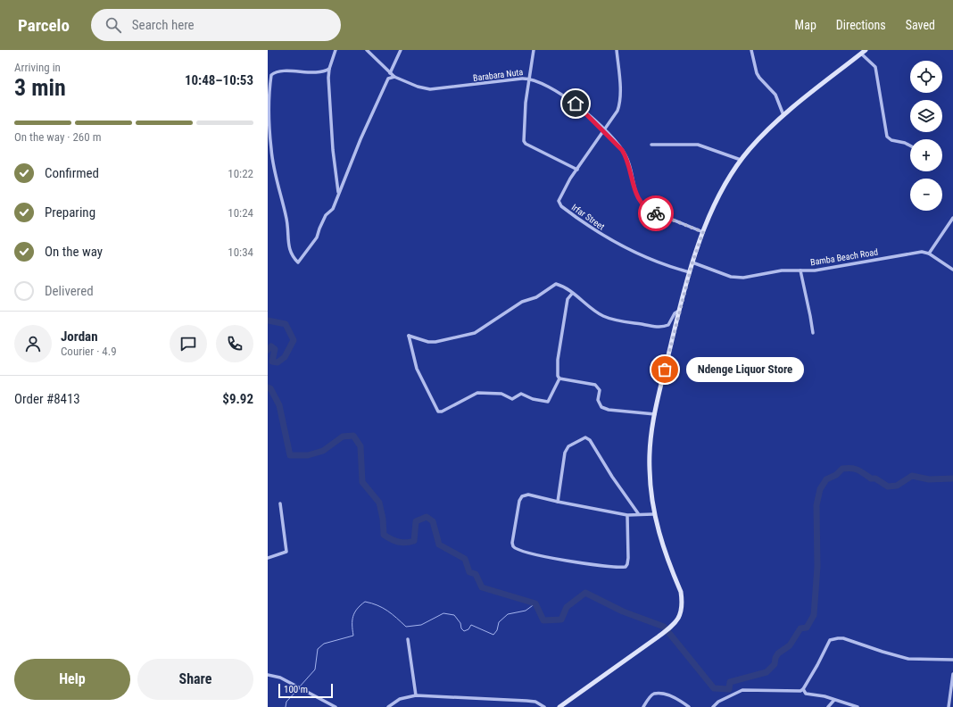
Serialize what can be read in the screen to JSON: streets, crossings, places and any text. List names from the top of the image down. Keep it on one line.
{"streets":{"street":["Barabara Nuta","Irfar Street","Bamba Beach Road"]},"crossings":[["Barabara Nuta","Irfar Street"]],"places":["Ndenge Liquor Store"],"scale_bar":"100 m","page":{"header":"Parcelo","search":"Search here","nav":["Map","Directions","Saved"],"heading":["3 min","Arriving in","10:48–10:53"],"panel":["Jordan","Courier · 4.9","Order #8413","$9.92"],"map_buttons":["+","−"],"bar":"On the way · 260 m","list":[["Confirmed","10:22"],["Preparing","10:24"],["On the way","10:34"],"Delivered"],"bubble":"Ndenge Liquor Store","buttons":["Help","Share"],"scale":"100 m"}}
